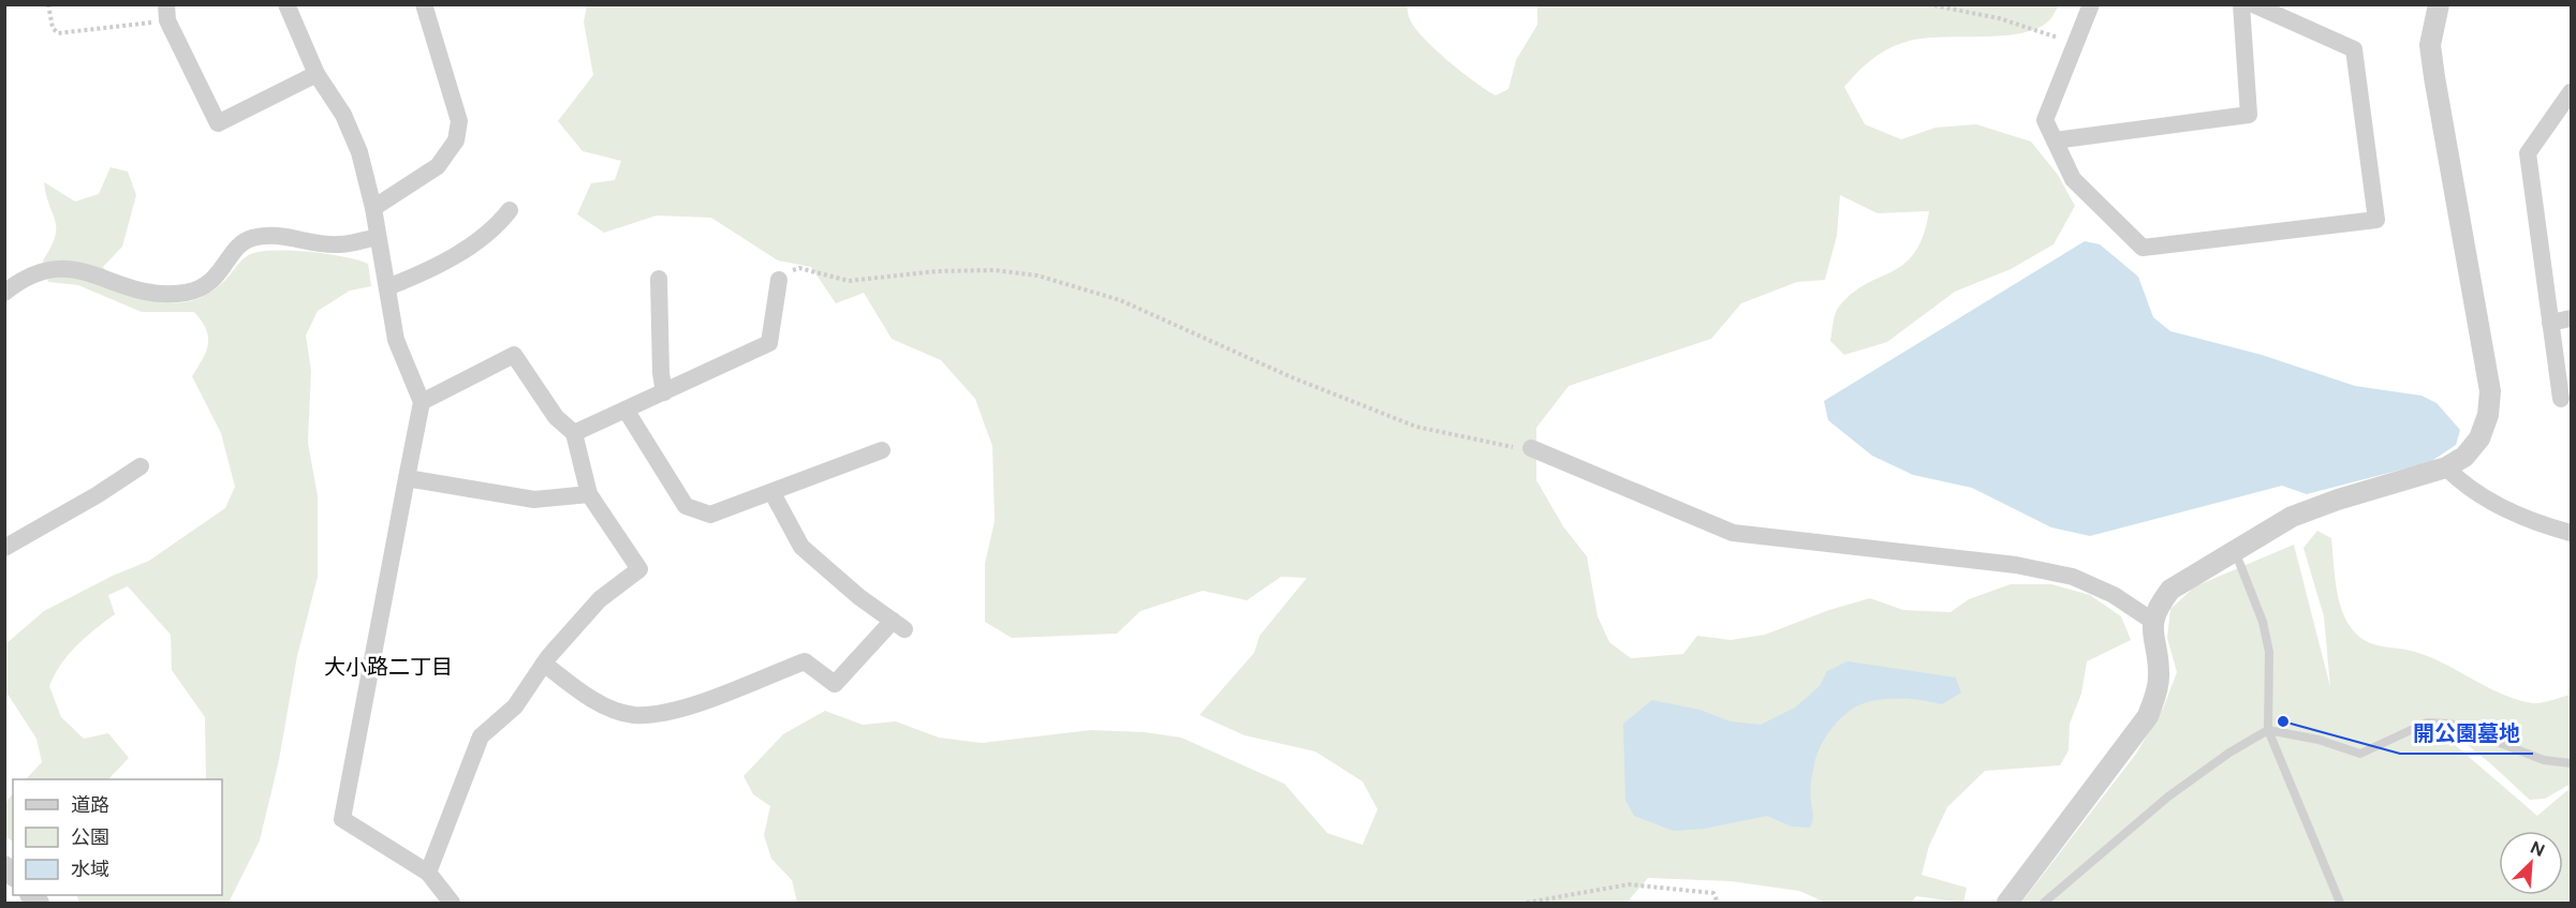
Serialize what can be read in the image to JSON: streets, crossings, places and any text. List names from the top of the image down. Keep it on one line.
{"districts":["大小路二丁目"],"places":["開公園墓地"],"legend":["道路","公園","水域"],"north":"top right"}
